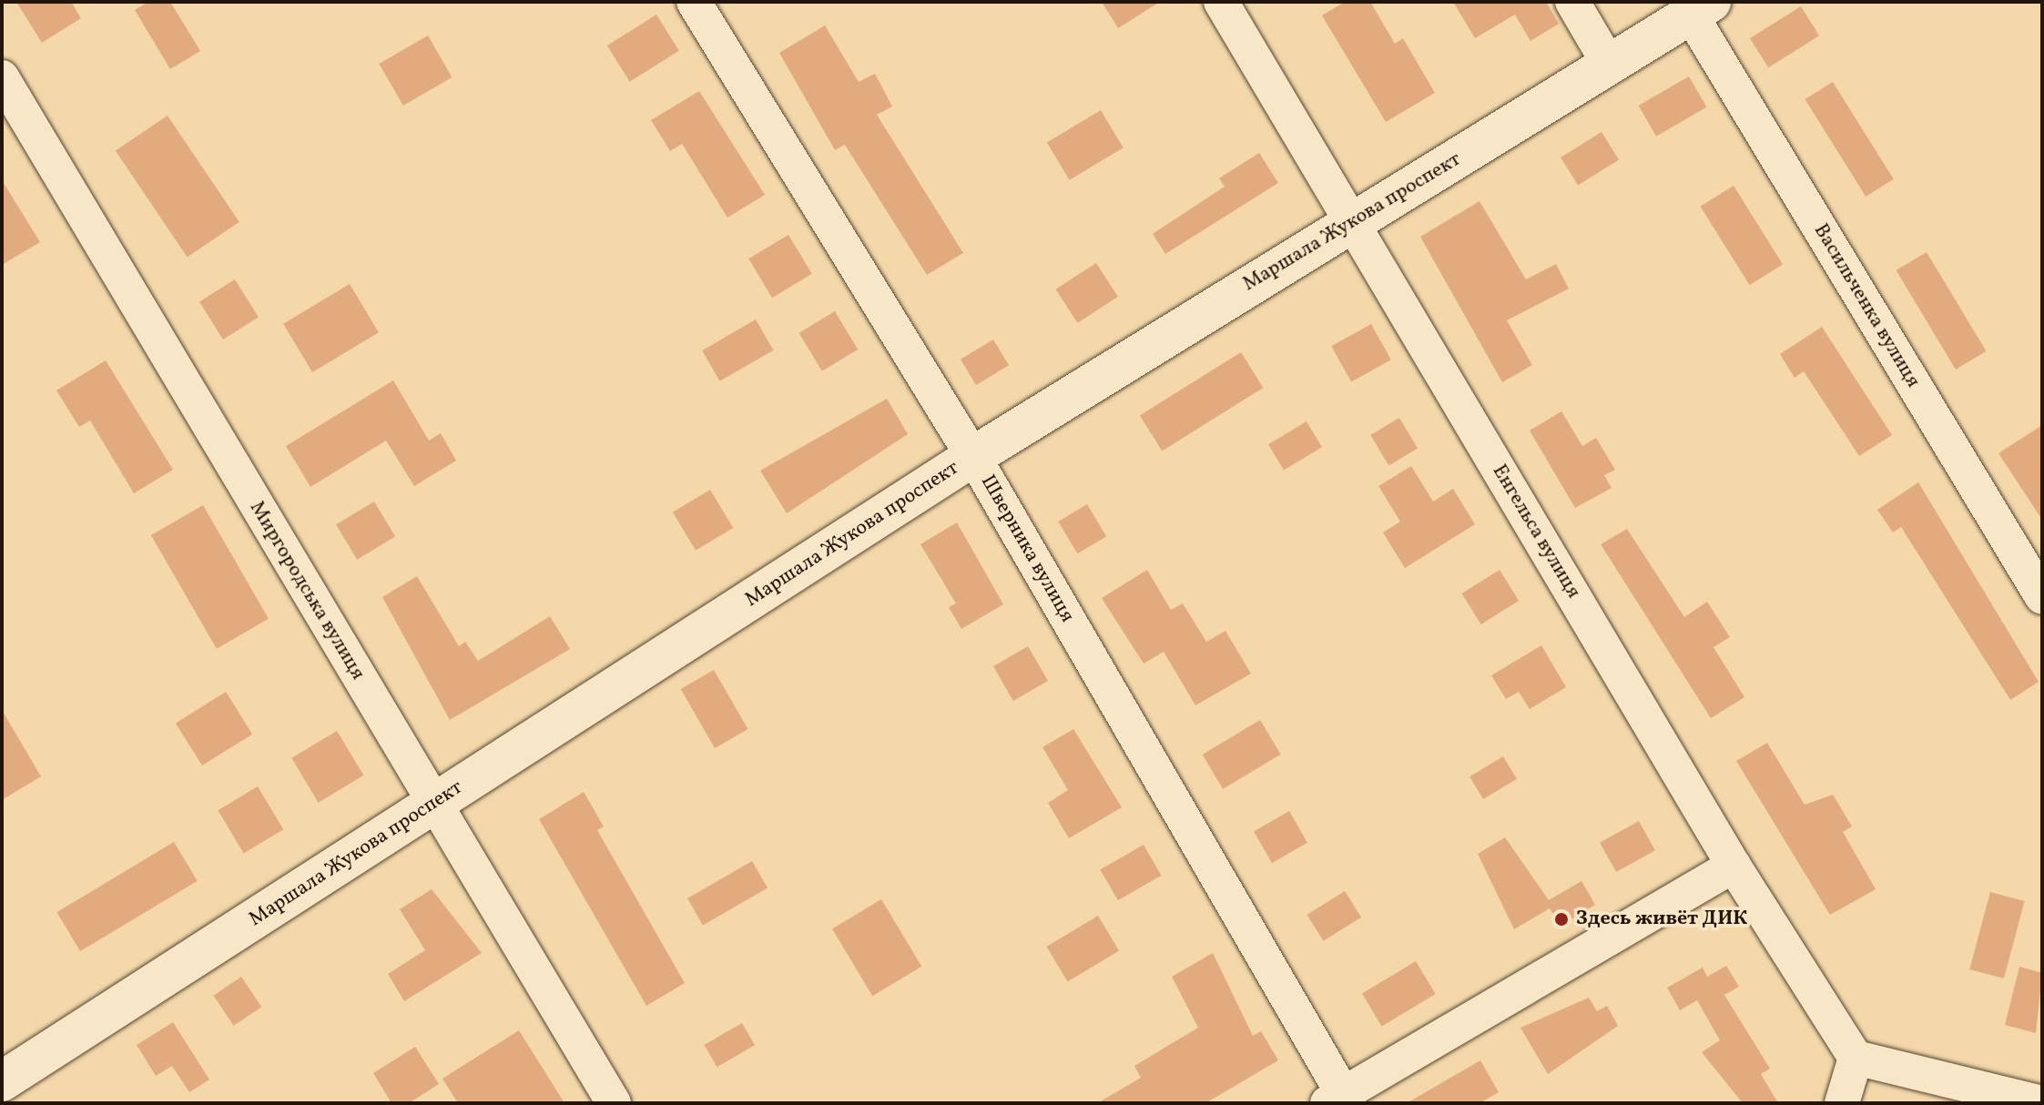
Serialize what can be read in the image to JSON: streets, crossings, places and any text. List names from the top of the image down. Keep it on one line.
{"streets":{"street":["Маршала Жукова проспект","Васильченка вулиця","Енгельса вулиця","Шверника вулиця","Миргородська вулиця"]},"crossings":[["Маршала Жукова проспект","Васильченка вулиця"],["Маршала Жукова проспект","Енгельса вулиця"],["Маршала Жукова проспект","Шверника вулиця"],["Маршала Жукова проспект","Миргородська вулиця"]],"places":["Здесь живёт ДИК"]}
